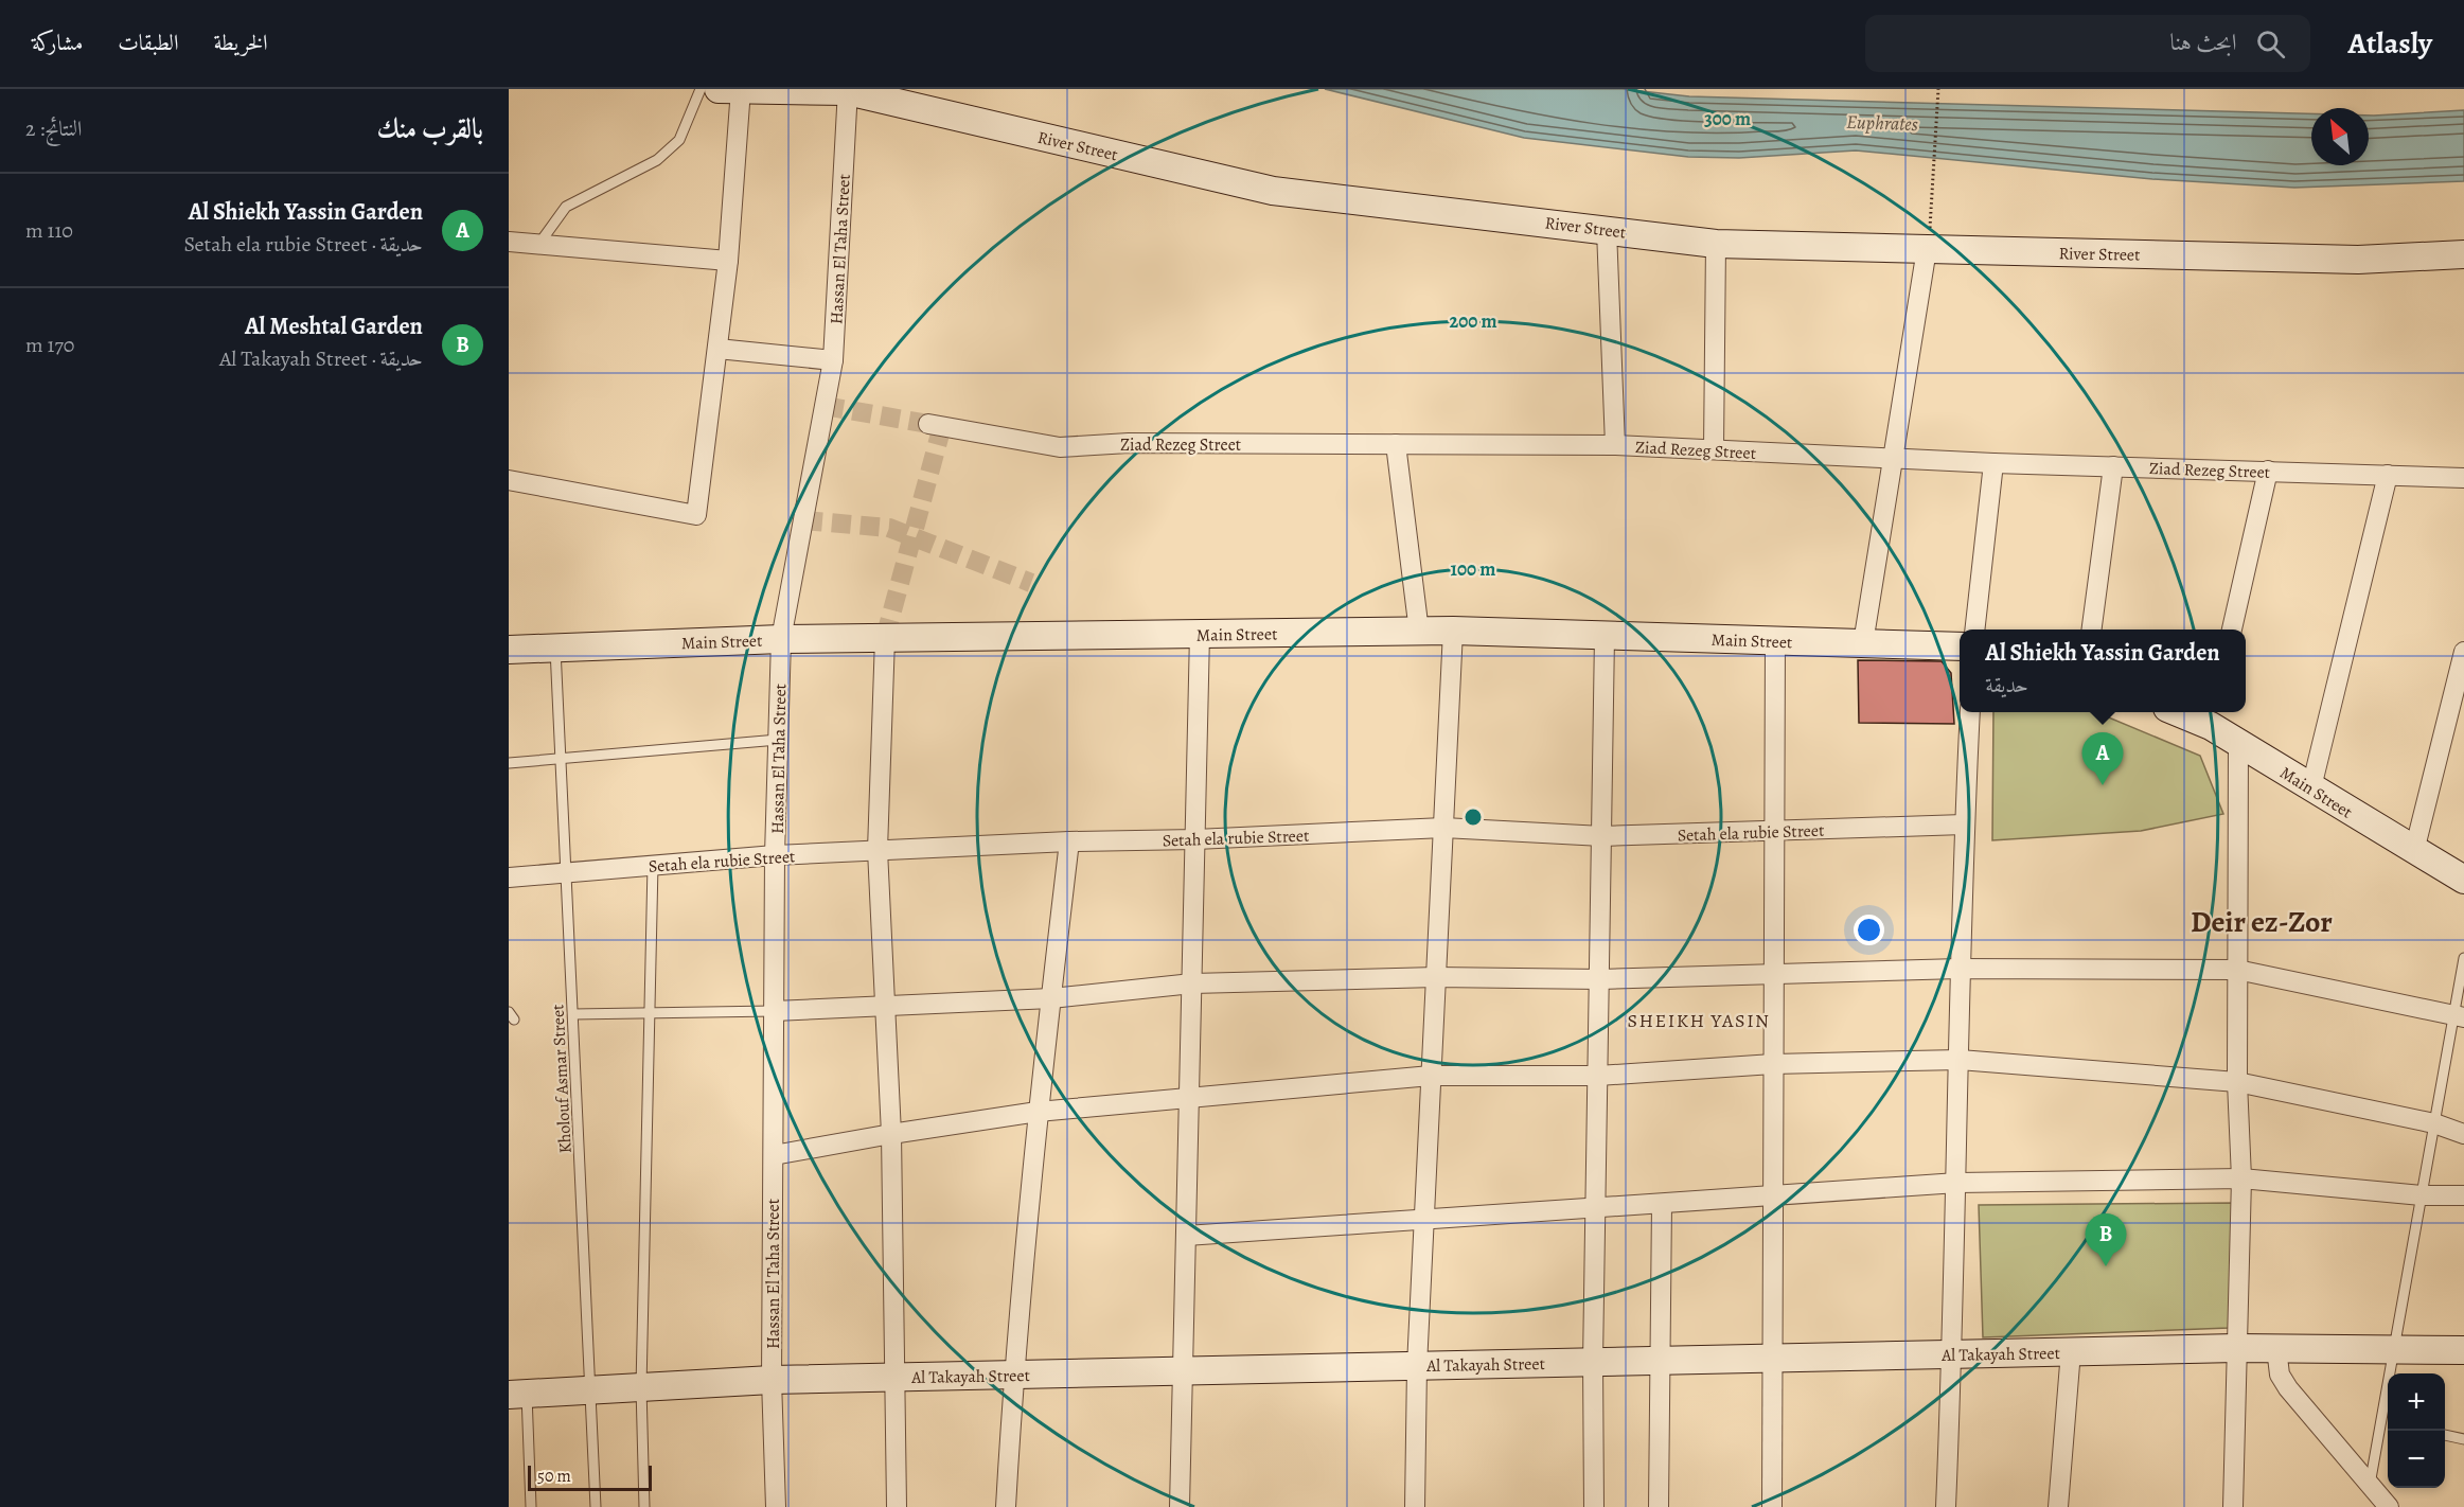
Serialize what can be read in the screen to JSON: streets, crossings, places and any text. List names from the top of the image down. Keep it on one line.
{"streets":{"street":["River Street","Hassan El Taha Street","Ziad Rezeg Street","Main Street","Setah ela rubie Street","Al Takayah Street"],"lane":["Kholouf Asmar Street"]},"crossings":[["River Street","Hassan El Taha Street"],["Hassan El Taha Street","Main Street"],["Hassan El Taha Street","Setah ela rubie Street"],["Hassan El Taha Street","Al Takayah Street"],["Main Street","Kholouf Asmar Street"],["Setah ela rubie Street","Kholouf Asmar Street"],["Kholouf Asmar Street","Al Takayah Street"]],"districts":["Deir ez-Zor","SHEIKH YASIN"],"water":["Euphrates"],"scale_bar":"50 m","north":"top left","page":{"header":"Atlasly","search":"ابحث هنا","nav":["الخريطة","الطبقات","مشاركة"],"heading":["بالقرب منك","النتائج: 2"],"list":[{"mark":"A","name":"Al Shiekh Yassin Garden","note":"حديقة · Setah ela rubie Street","value":"110 m"},{"mark":"B","name":"Al Meshtal Garden","note":"حديقة · Al Takayah Street","value":"170 m"}],"popup":["Al Shiekh Yassin Garden","حديقة"],"pins":["A","B"],"map_buttons":["+","−"],"scale":"50 m"},"rings":["300 m","200 m","100 m"]}
